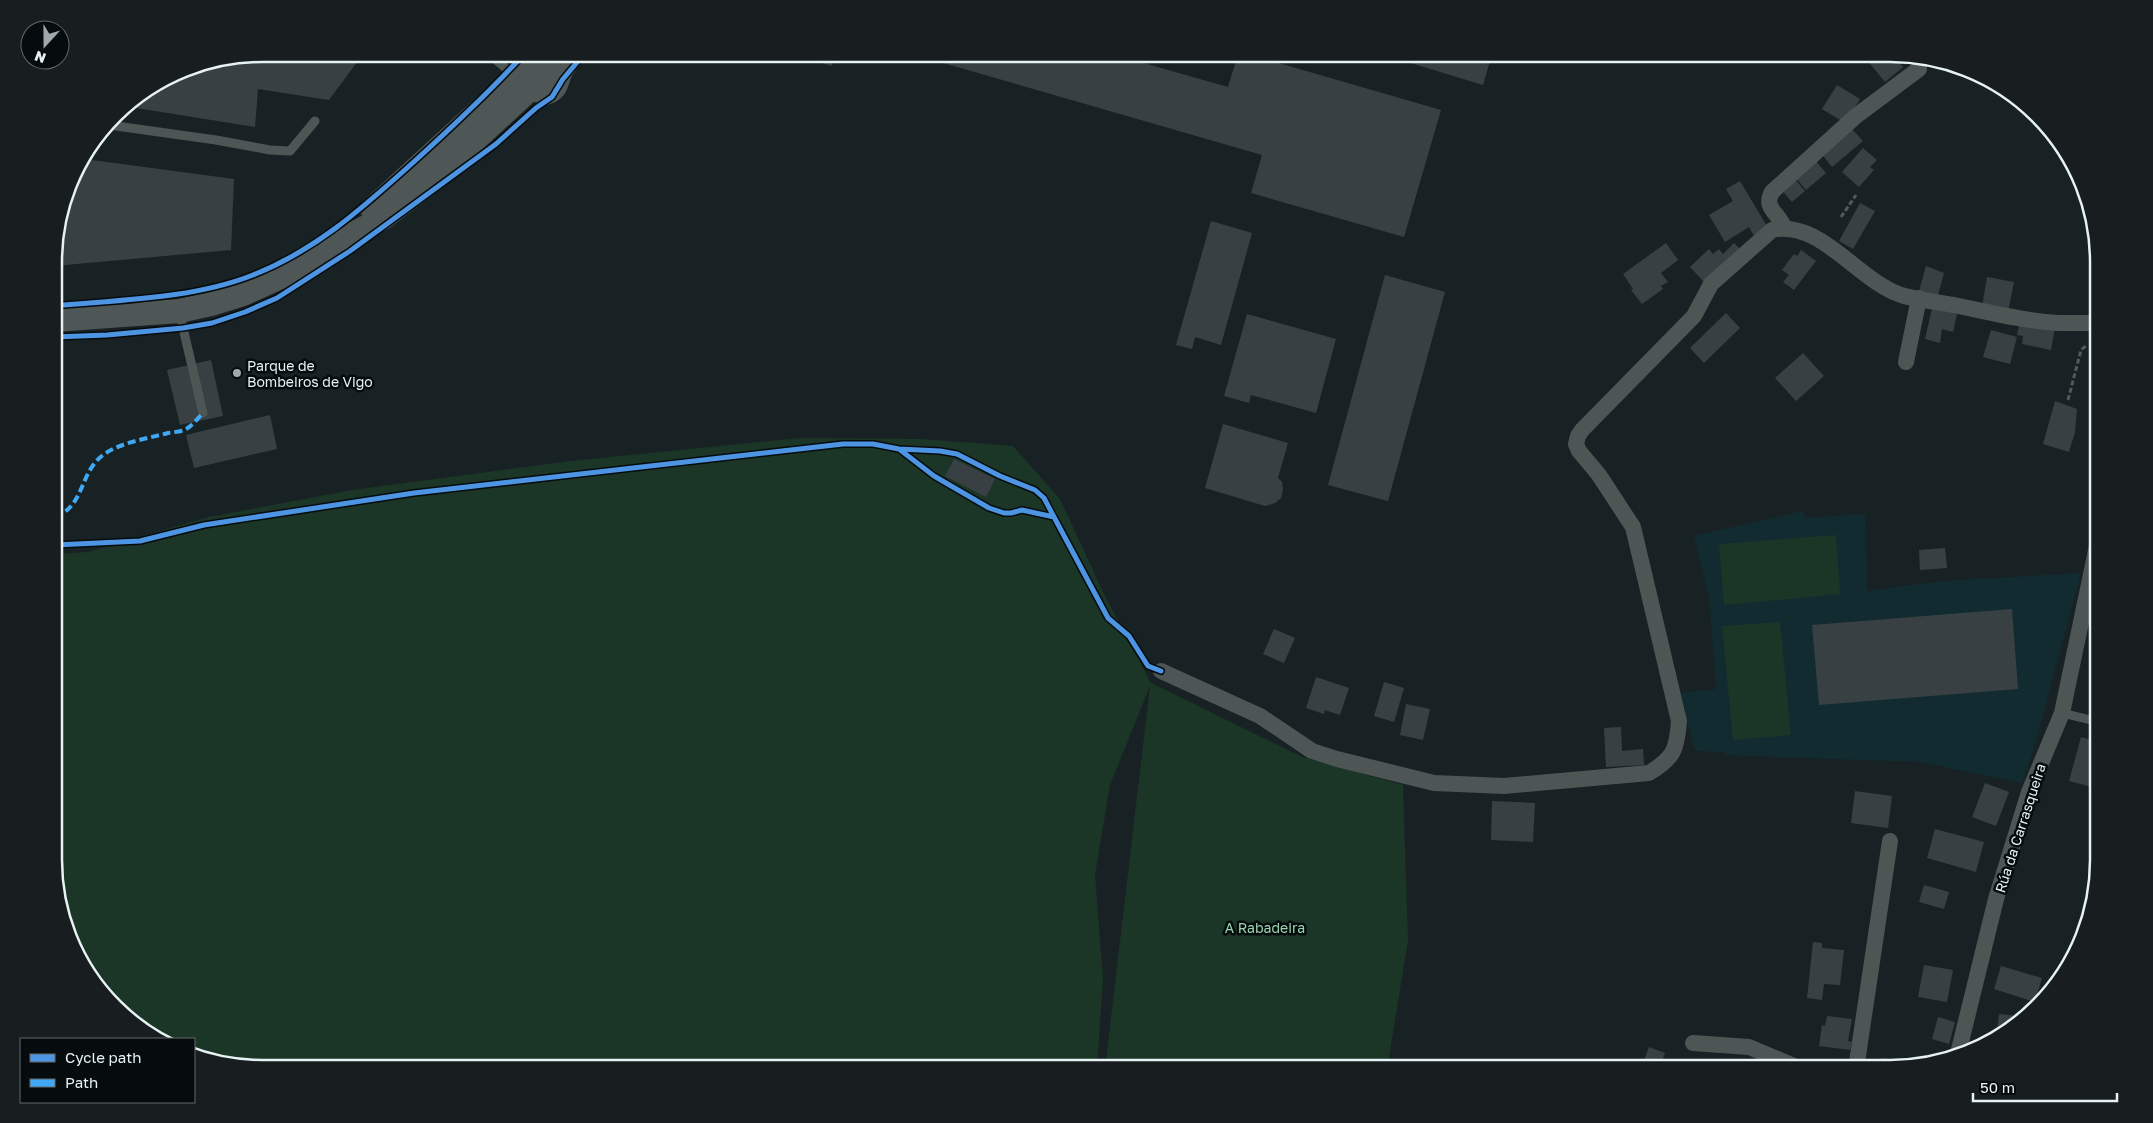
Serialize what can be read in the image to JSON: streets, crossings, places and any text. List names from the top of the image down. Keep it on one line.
{"streets":{"street":["Rúa da Carrasqueira"]},"parks":["A Rabadeira"],"places":["Parque de Bombeiros de Vigo"],"legend":["Cycle path","Path"],"scale_bar":"50 m","north":"bottom"}
